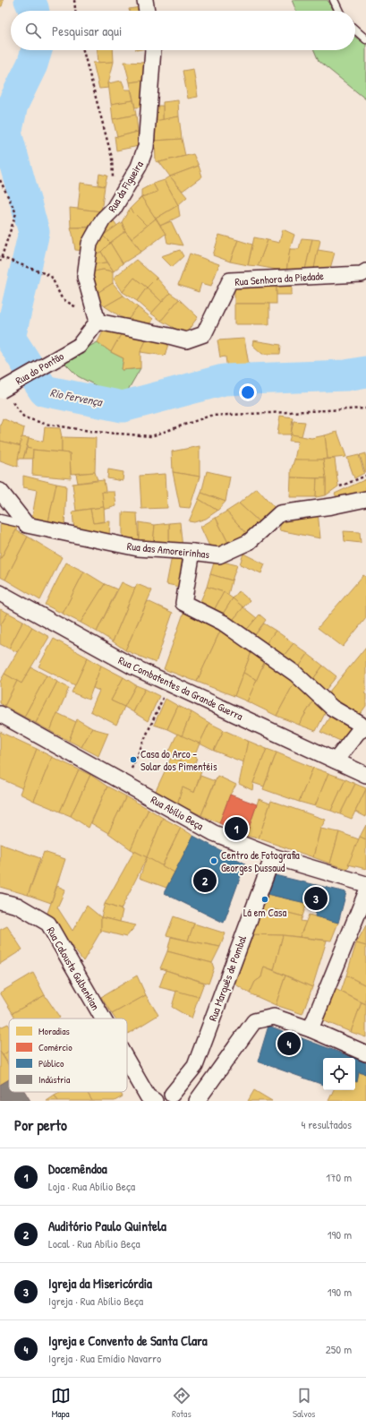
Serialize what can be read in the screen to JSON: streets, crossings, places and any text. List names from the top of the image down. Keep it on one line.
{"streets":{"street":["Rua da Figueira","Rua Senhora da Piedade","Rua do Pontão","Rua das Amoreirinhas","Rua Combatentes da Grande Guerra","Rua Abílio Beça","Rua Calouste Gulbenkian","Rua Marquês de Pombal"]},"crossings":[["Rua da Figueira","Rua Senhora da Piedade"],["Rua da Figueira","Rua do Pontão"],["Rua Senhora da Piedade","Rua do Pontão"],["Rua Abílio Beça","Rua Marquês de Pombal"]],"water":["Rio Fervença"],"places":["Casa do Arco - Solar dos Pimentéis","Centro de Fotografia Georges Dussaud","Lá em Casa"],"legend":["Moradias","Comércio","Público","Indústria"],"page":{"search":"Pesquisar aqui","pins":["1","2","3","4"],"heading":["Por perto","4 resultados"],"list":[{"mark":"1","name":"Docemêndoa","note":"Loja · Rua Abílio Beça","value":"170 m"},{"mark":"2","name":"Auditório Paulo Quintela","note":"Local · Rua Abílio Beça","value":"190 m"},{"mark":"3","name":"Igreja da Misericórdia","note":"Igreja · Rua Abílio Beça","value":"190 m"},{"mark":"4","name":"Igreja e Convento de Santa Clara","note":"Igreja · Rua Emídio Navarro","value":"250 m"}],"nav":["Mapa","Rotas","Salvos"]}}
